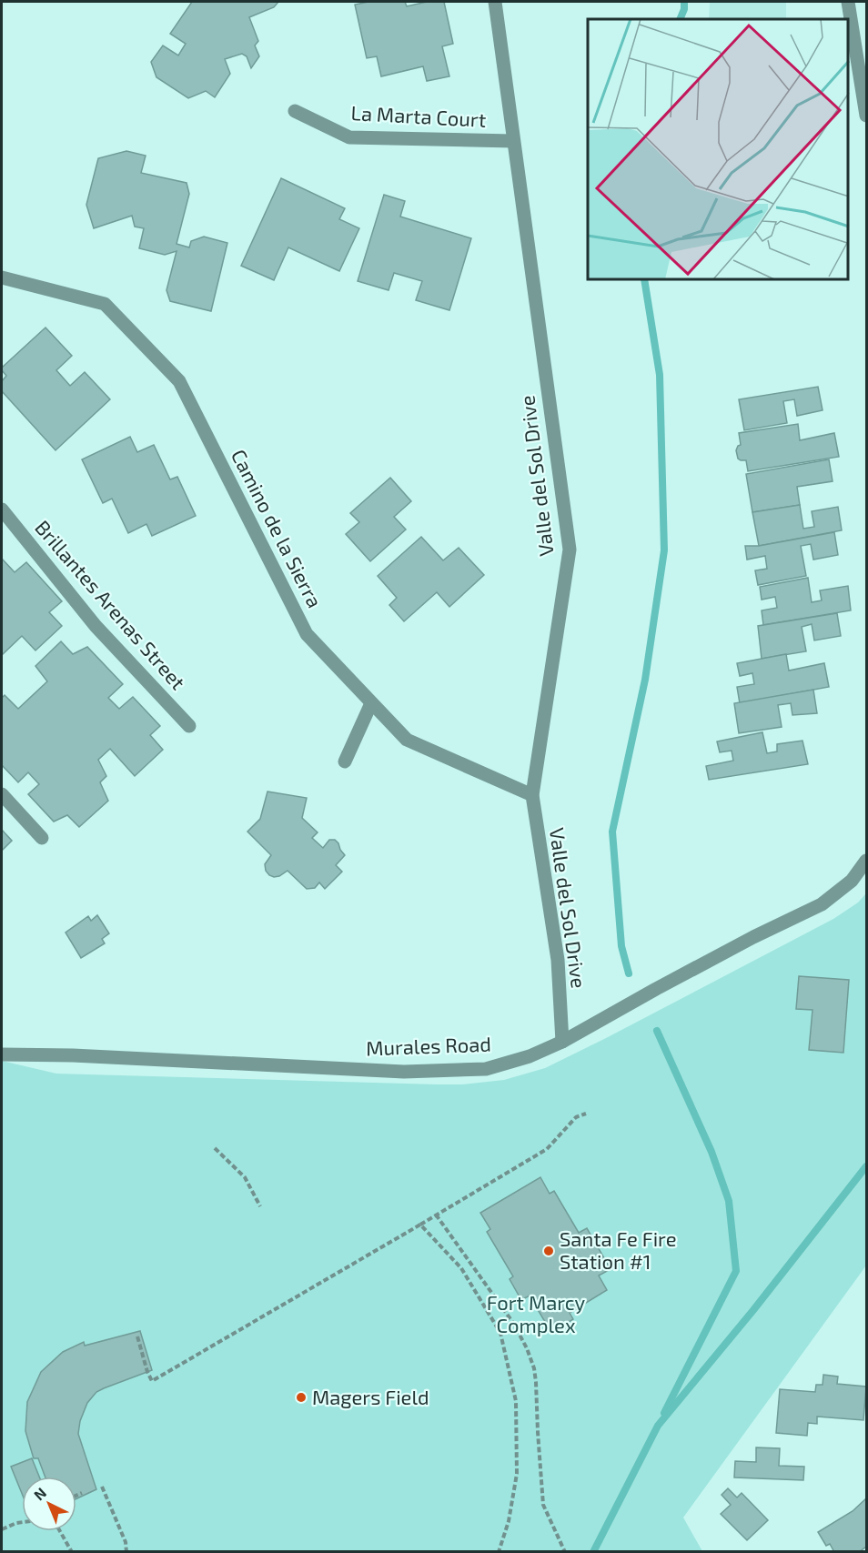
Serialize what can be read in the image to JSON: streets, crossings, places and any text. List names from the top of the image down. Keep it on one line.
{"streets":{"street":["La Marta Court","Valle del Sol Drive","Camino de la Sierra","Brillantes Arenas Street","Murales Road"]},"crossings":[["La Marta Court","Valle del Sol Drive"],["Valle del Sol Drive","Camino de la Sierra"],["Valle del Sol Drive","Murales Road"]],"parks":["Fort Marcy Complex"],"places":["Santa Fe Fire Station #1","Magers Field"],"north":"top left"}
